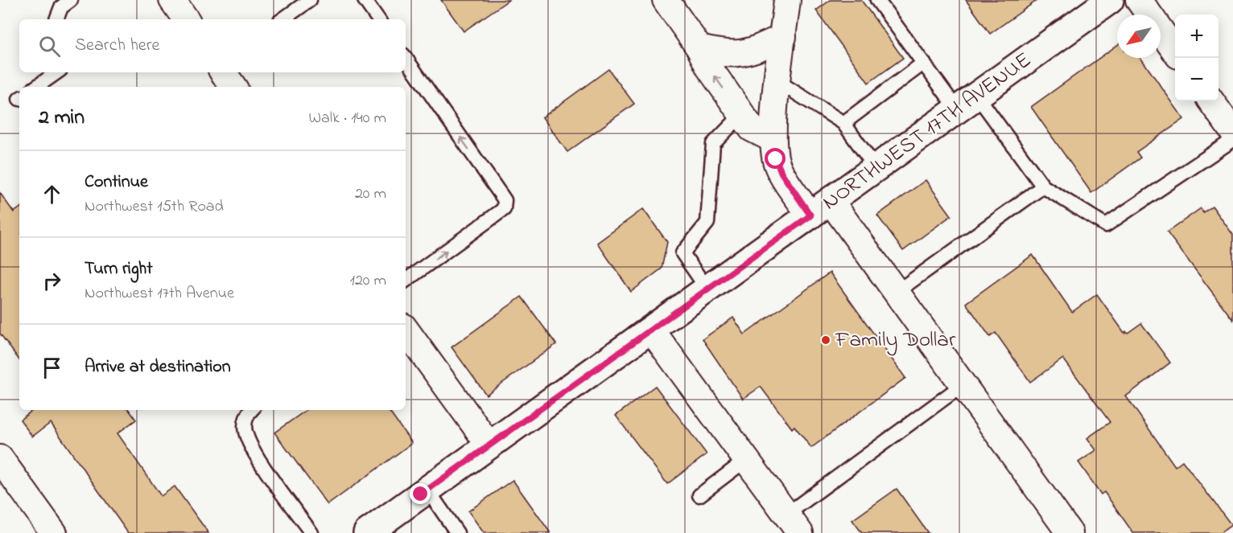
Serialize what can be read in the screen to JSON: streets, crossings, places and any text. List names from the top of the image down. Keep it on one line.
{"streets":{"main road":["NORTHWEST 17TH AVENUE"]},"places":["Family Dollar"],"north":"bottom left","page":{"map_buttons":["+","−"],"search":"Search here","heading":["2 min","Walk · 140 m"],"list":[["Continue","Northwest 15th Road","20 m"],["Turn right","Northwest 17th Avenue","120 m"],"Arrive at destination"]}}
